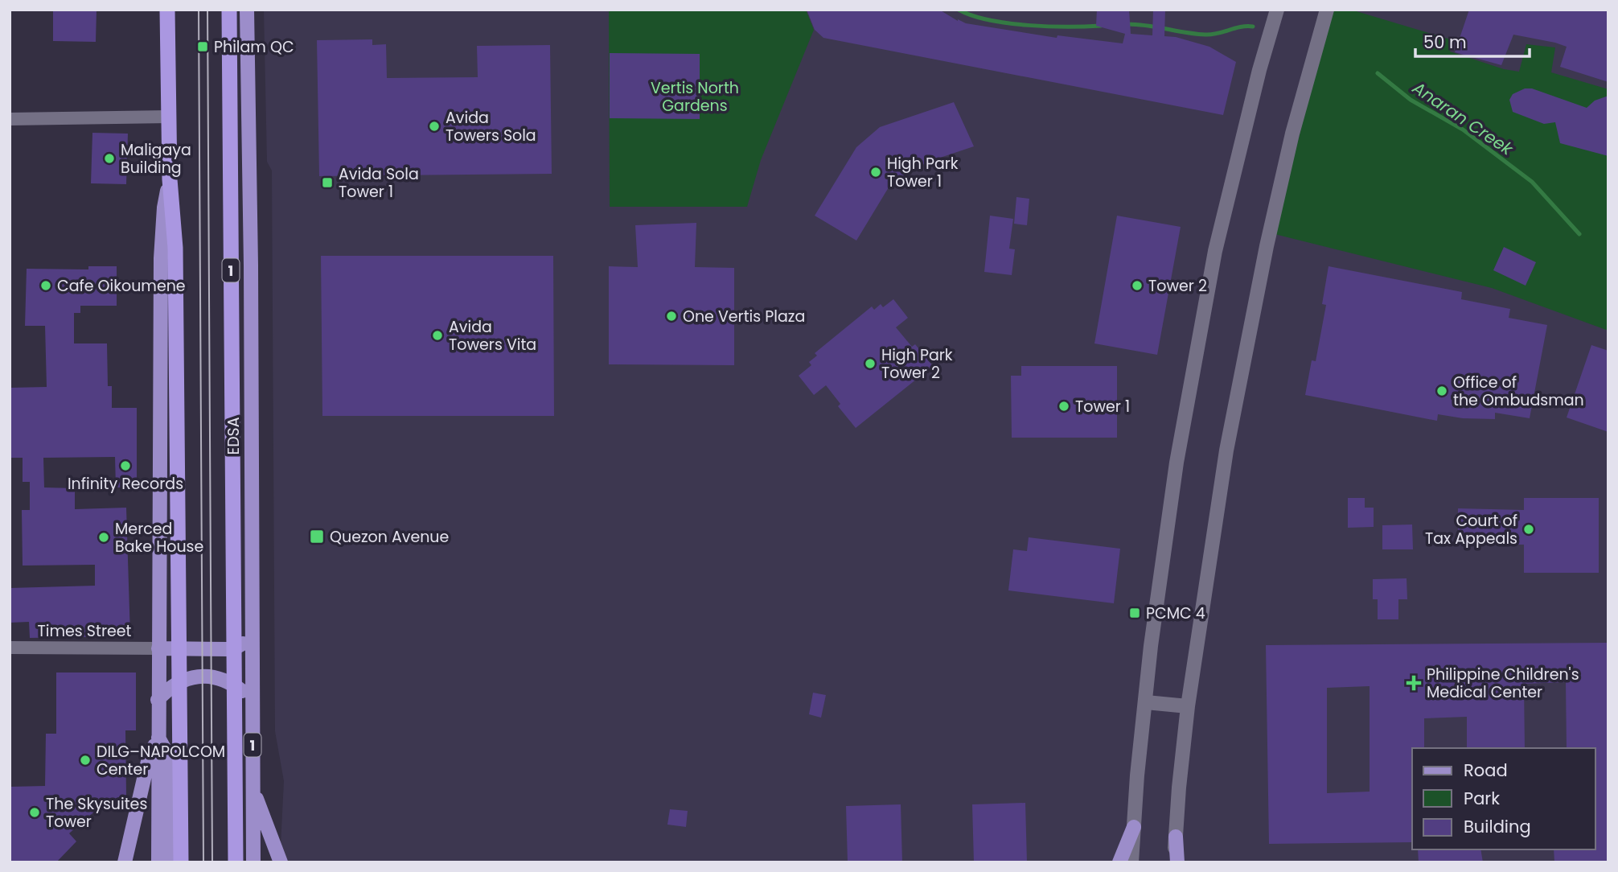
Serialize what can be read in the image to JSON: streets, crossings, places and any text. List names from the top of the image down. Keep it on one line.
{"streets":{"highway":["1","EDSA"],"street":["Times Street"]},"water":["Anaran Creek"],"parks":["Vertis North Gardens"],"places":{"transit":["Philam QC","Avida Sola Tower 1","Quezon Avenue","PCMC 4"],"other":["Avida Towers Sola","Maligaya Building","High Park Tower 1","Cafe Oikoumene","Tower 2","One Vertis Plaza","Avida Towers Vita","High Park Tower 2","Office of the Ombudsman","Tower 1","Infinity Records","Court of Tax Appeals","Merced Bake House","DILG–NAPOLCOM Center","The Skysuites Tower"],"health":["Philippine Children's Medical Center"]},"legend":["Road","Park","Building"],"scale_bar":"50 m"}
